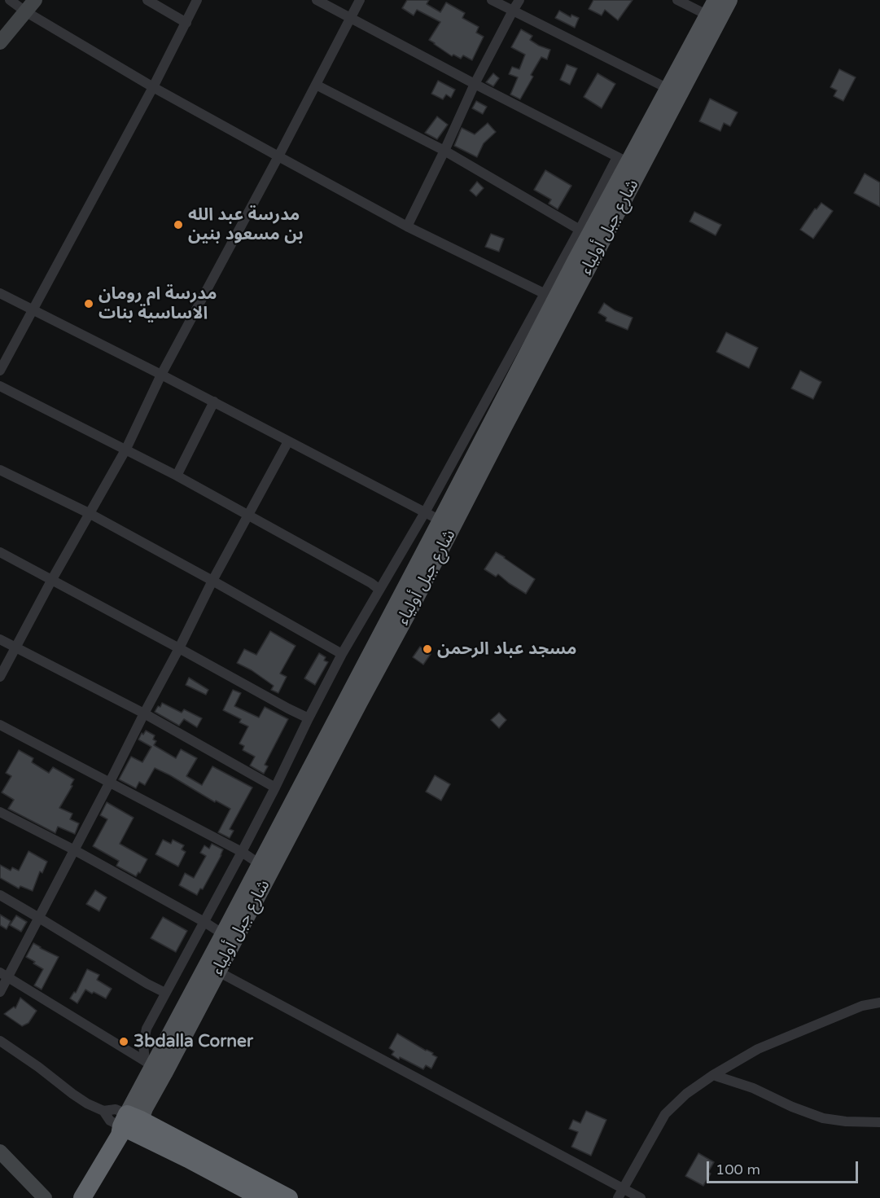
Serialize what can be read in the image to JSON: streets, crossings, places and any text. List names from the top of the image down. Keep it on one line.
{"streets":{"main road":["شارع جبل أولياء"]},"places":["مدرسة عبد الله بن مسعود بنين","مدرسة ام رومان الاساسية بنات","مسجد عباد الرحمن","3bdalla Corner"],"scale_bar":"100 m"}
